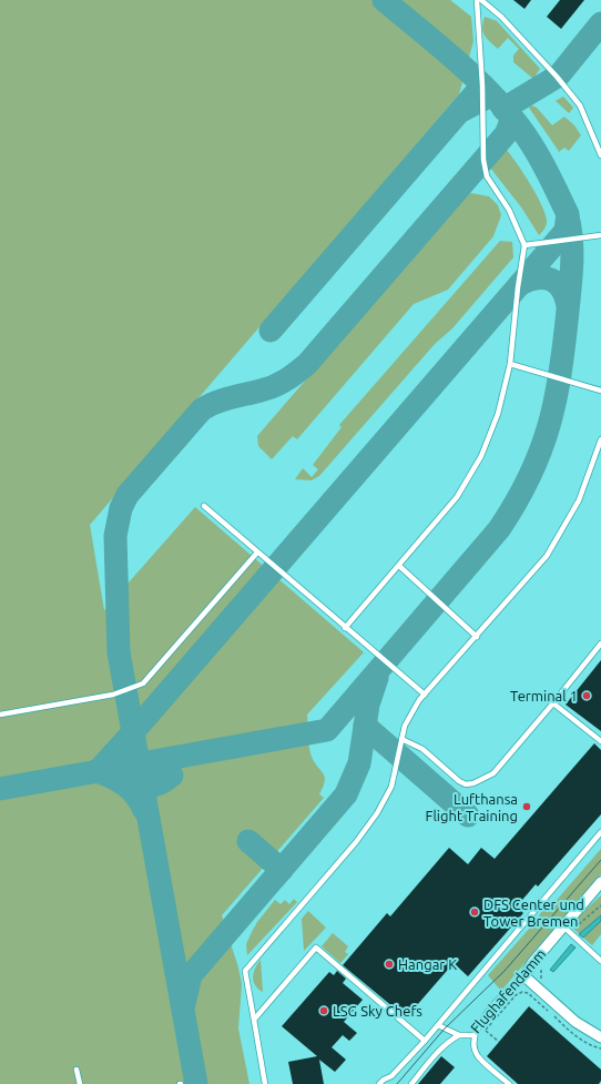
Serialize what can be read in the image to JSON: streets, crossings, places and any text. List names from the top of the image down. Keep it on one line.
{"streets":{"street":["Flughafendamm"]},"places":["Terminal 1","Lufthansa Flight Training","DFS Center und Tower Bremen","Hangar K","LSG Sky Chefs"]}
